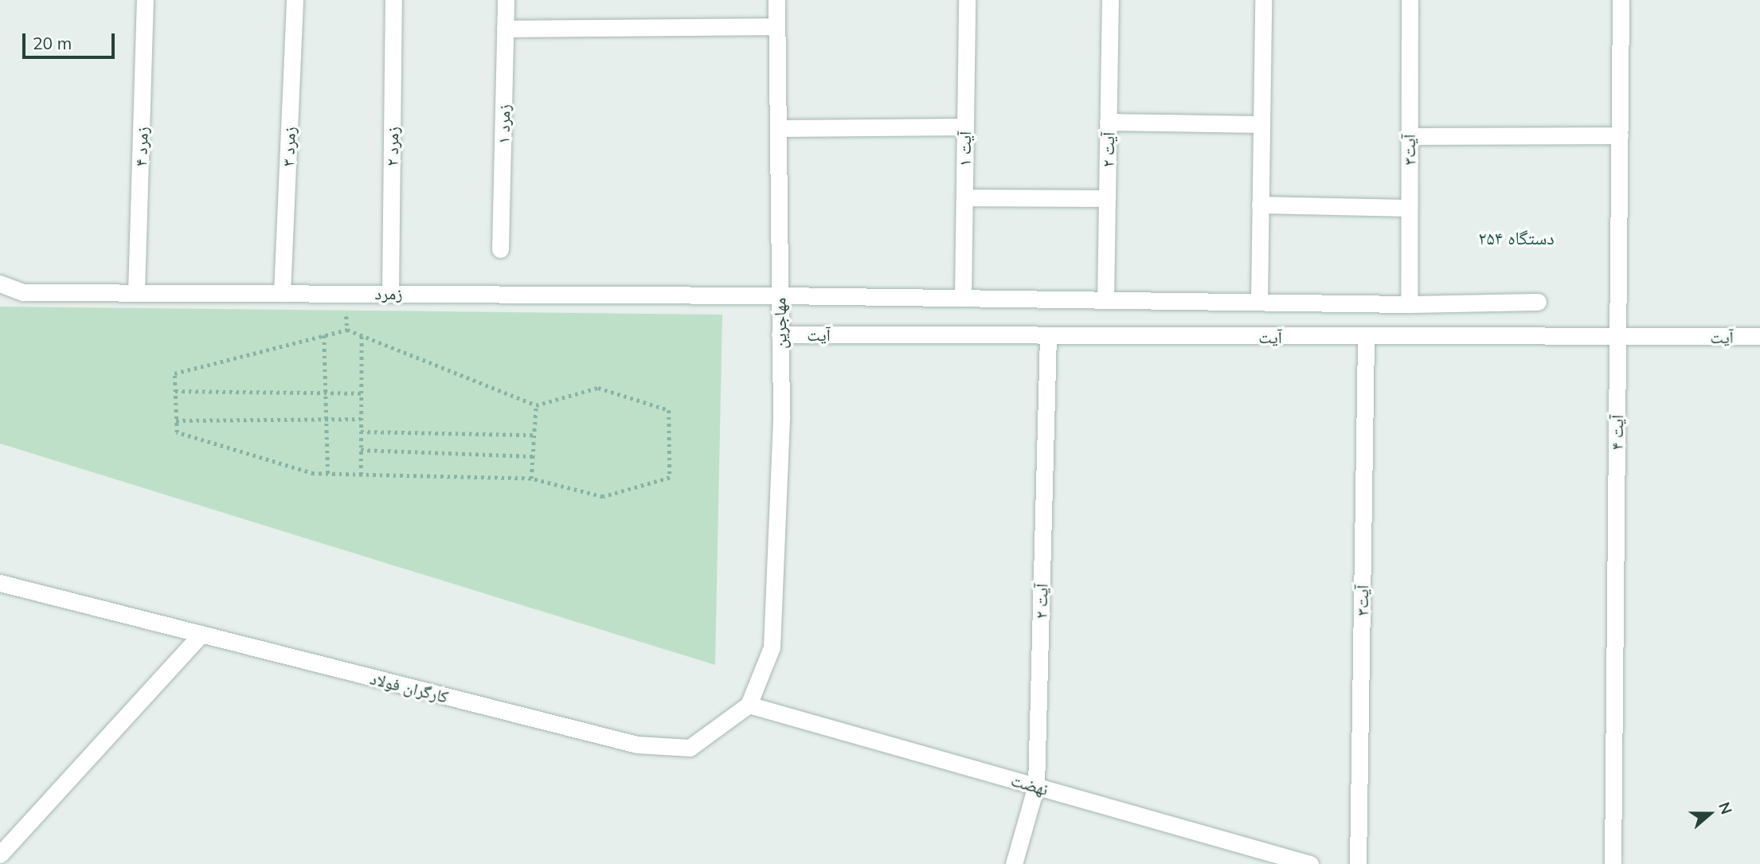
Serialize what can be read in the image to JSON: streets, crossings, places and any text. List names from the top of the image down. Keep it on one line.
{"streets":{"street":["زمرد ۱","زمرد ۴","زمرد ۳","زمرد ۲","آیت ۱","آیت ۲","آیت۳","زمرد","مهاجرین","آیت","آیت ۴","کارگران فولاد","نهضت"]},"crossings":[["زمرد ۴","زمرد"],["زمرد ۳","زمرد"],["زمرد ۲","زمرد"],["آیت ۱","زمرد"],["آیت ۲","زمرد"],["آیت ۲","آیت"],["آیت ۲","نهضت"],["آیت۳","زمرد"],["آیت۳","آیت"],["زمرد","مهاجرین"],["مهاجرین","آیت"],["مهاجرین","کارگران فولاد"],["مهاجرین","نهضت"],["آیت","آیت ۴"],["کارگران فولاد","نهضت"]],"districts":["۲۵۴ دستگاه"],"scale_bar":"20 m","north":"right"}
